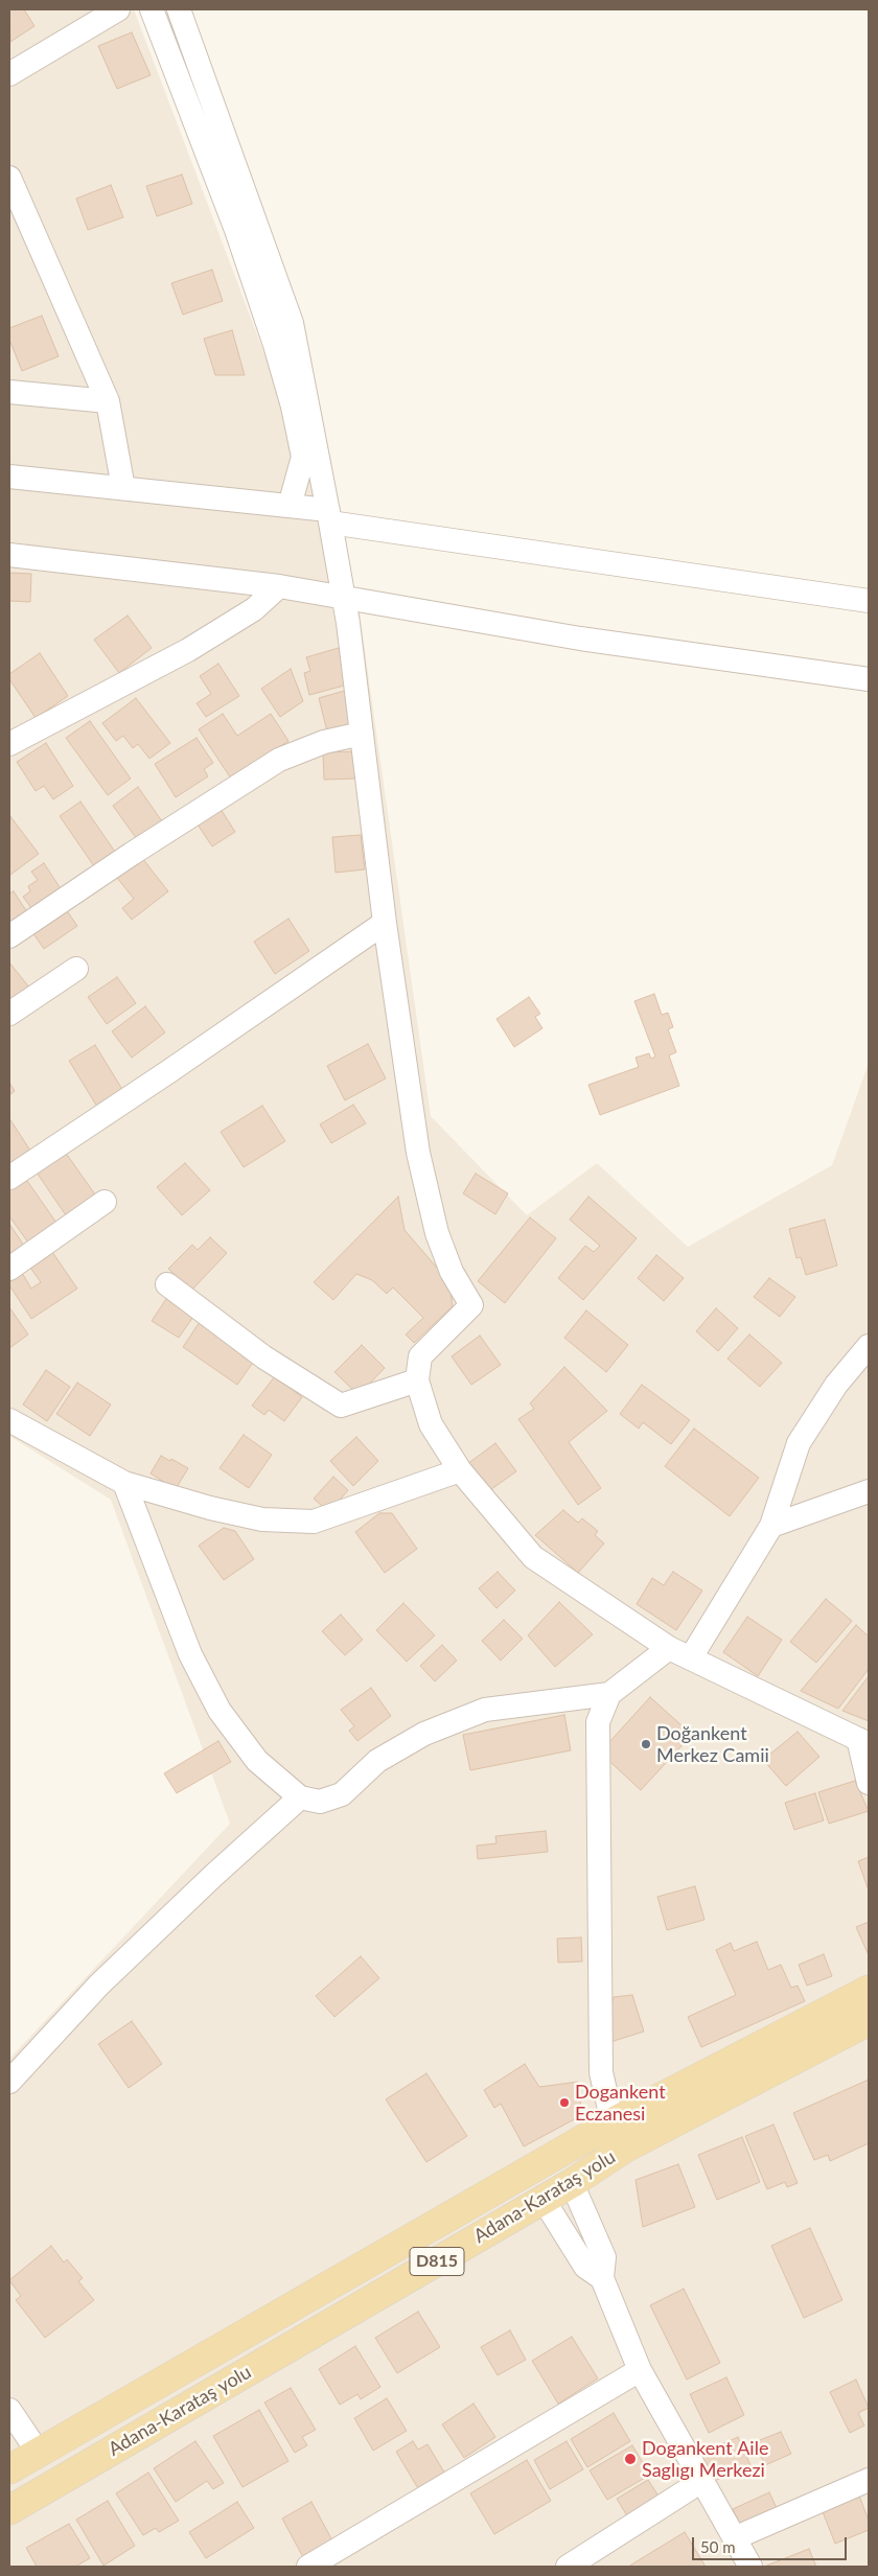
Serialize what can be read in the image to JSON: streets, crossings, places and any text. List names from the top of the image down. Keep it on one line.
{"streets":{"main road":["Adana-Karataş yolu","D815"]},"places":["Doğankent Merkez Camii","Dogankent Eczanesi","Dogankent Aile Saglıgı Merkezi"],"scale_bar":"50 m"}
